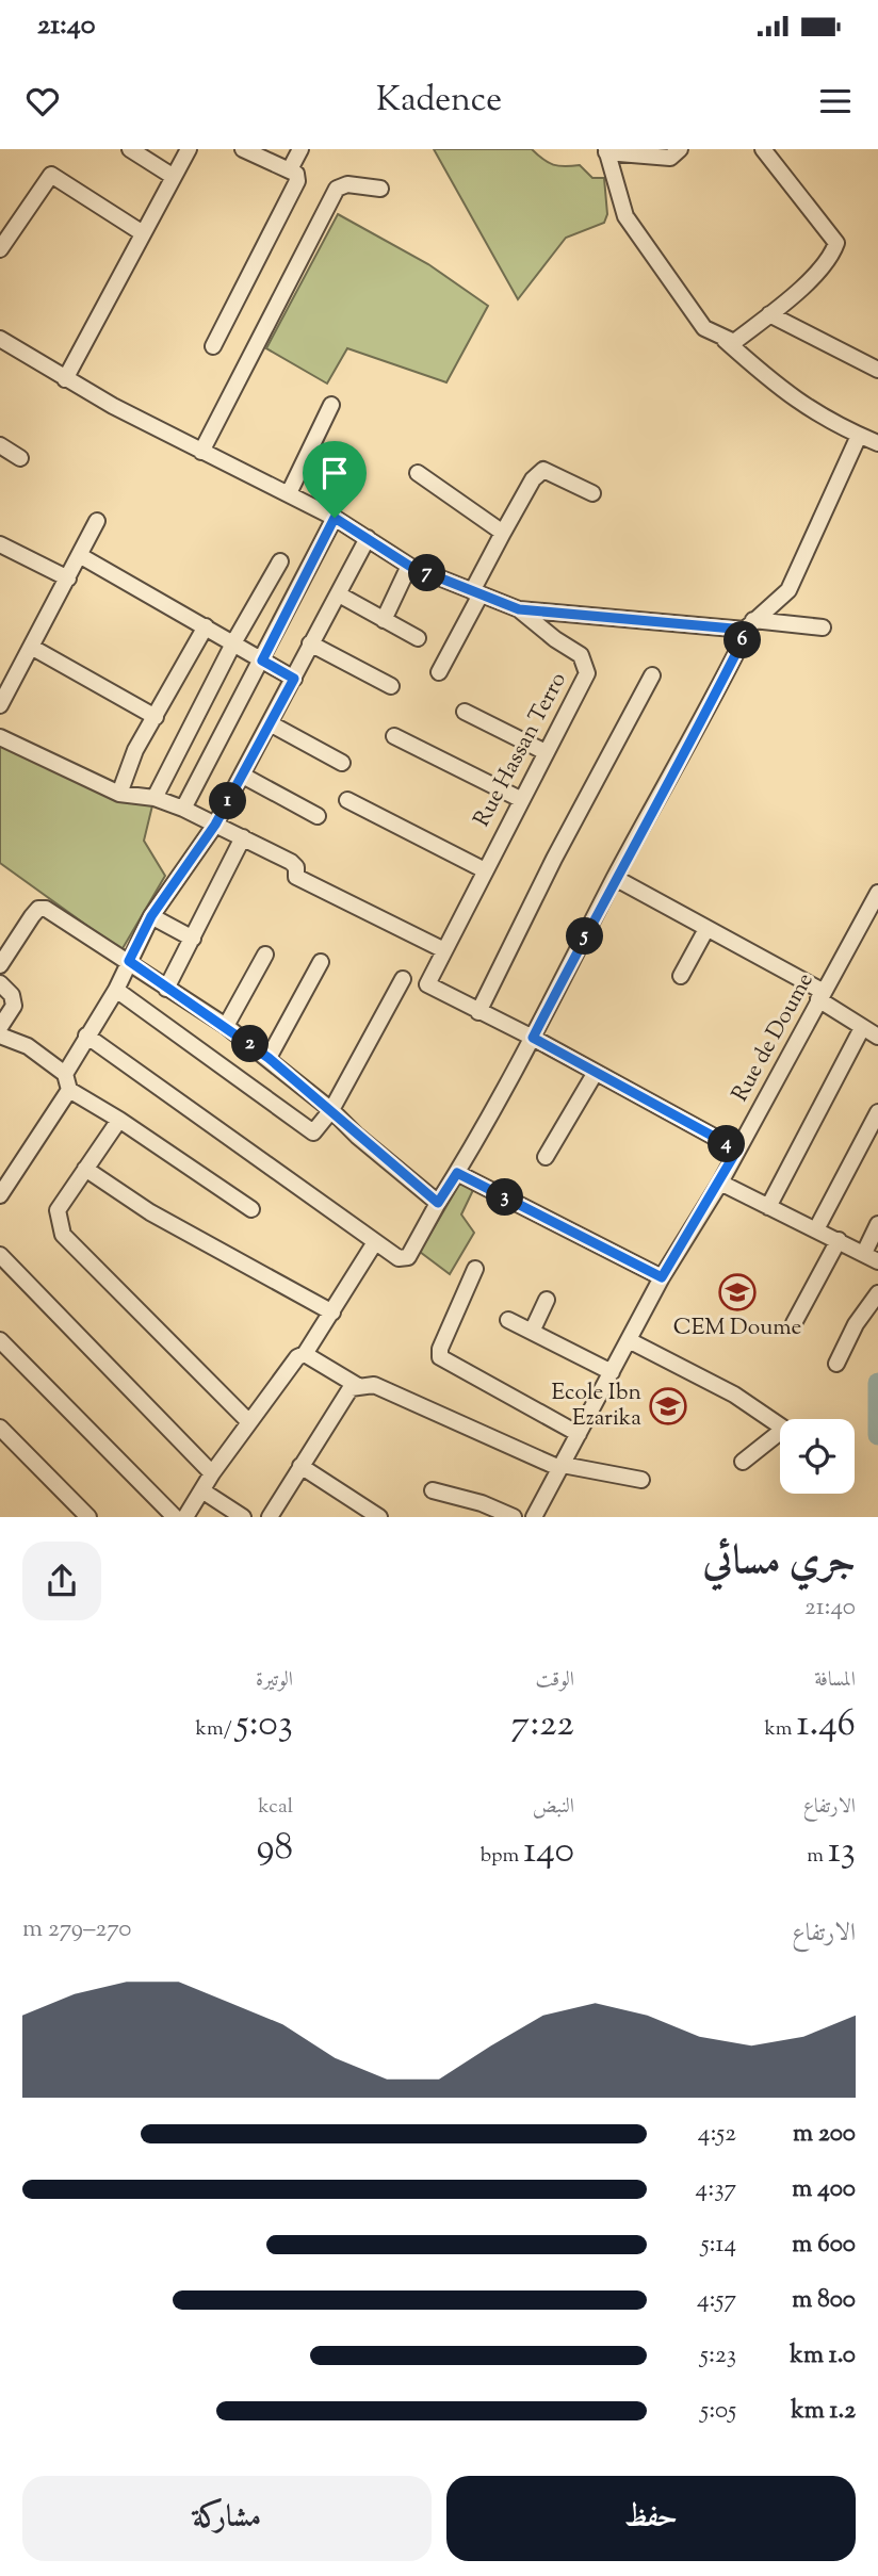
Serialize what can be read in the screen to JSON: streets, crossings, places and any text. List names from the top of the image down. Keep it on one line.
{"streets":{"street":["Rue Hassan Terro","Rue de Doume"]},"crossings":[["Rue Hassan Terro","Rue de Doume"]],"places":{"school or university":["CEM Doume","Ecole Ibn Ezarika"]},"page":{"status":"21:40","header":"Kadence","pins":["7","6","1","5","2","4","3"],"heading":["جري مسائي","21:40"],"stats":[["المسافة","1.46 km"],["الوقت","7:22"],["الوتيرة","5:03 /km"],["الارتفاع","13 m"],["النبض","140 bpm"],["kcal","98"]],"chart":["الارتفاع","270–279 m"],"list":[{"name":"200 m","note":"4:52"},{"name":"400 m","note":"4:37"},{"name":"600 m","note":"5:14"},{"name":"800 m","note":"4:57"},{"name":"1.0 km","note":"5:23"},{"name":"1.2 km","note":"5:05"}],"buttons":["حفظ","مشاركة"]}}
